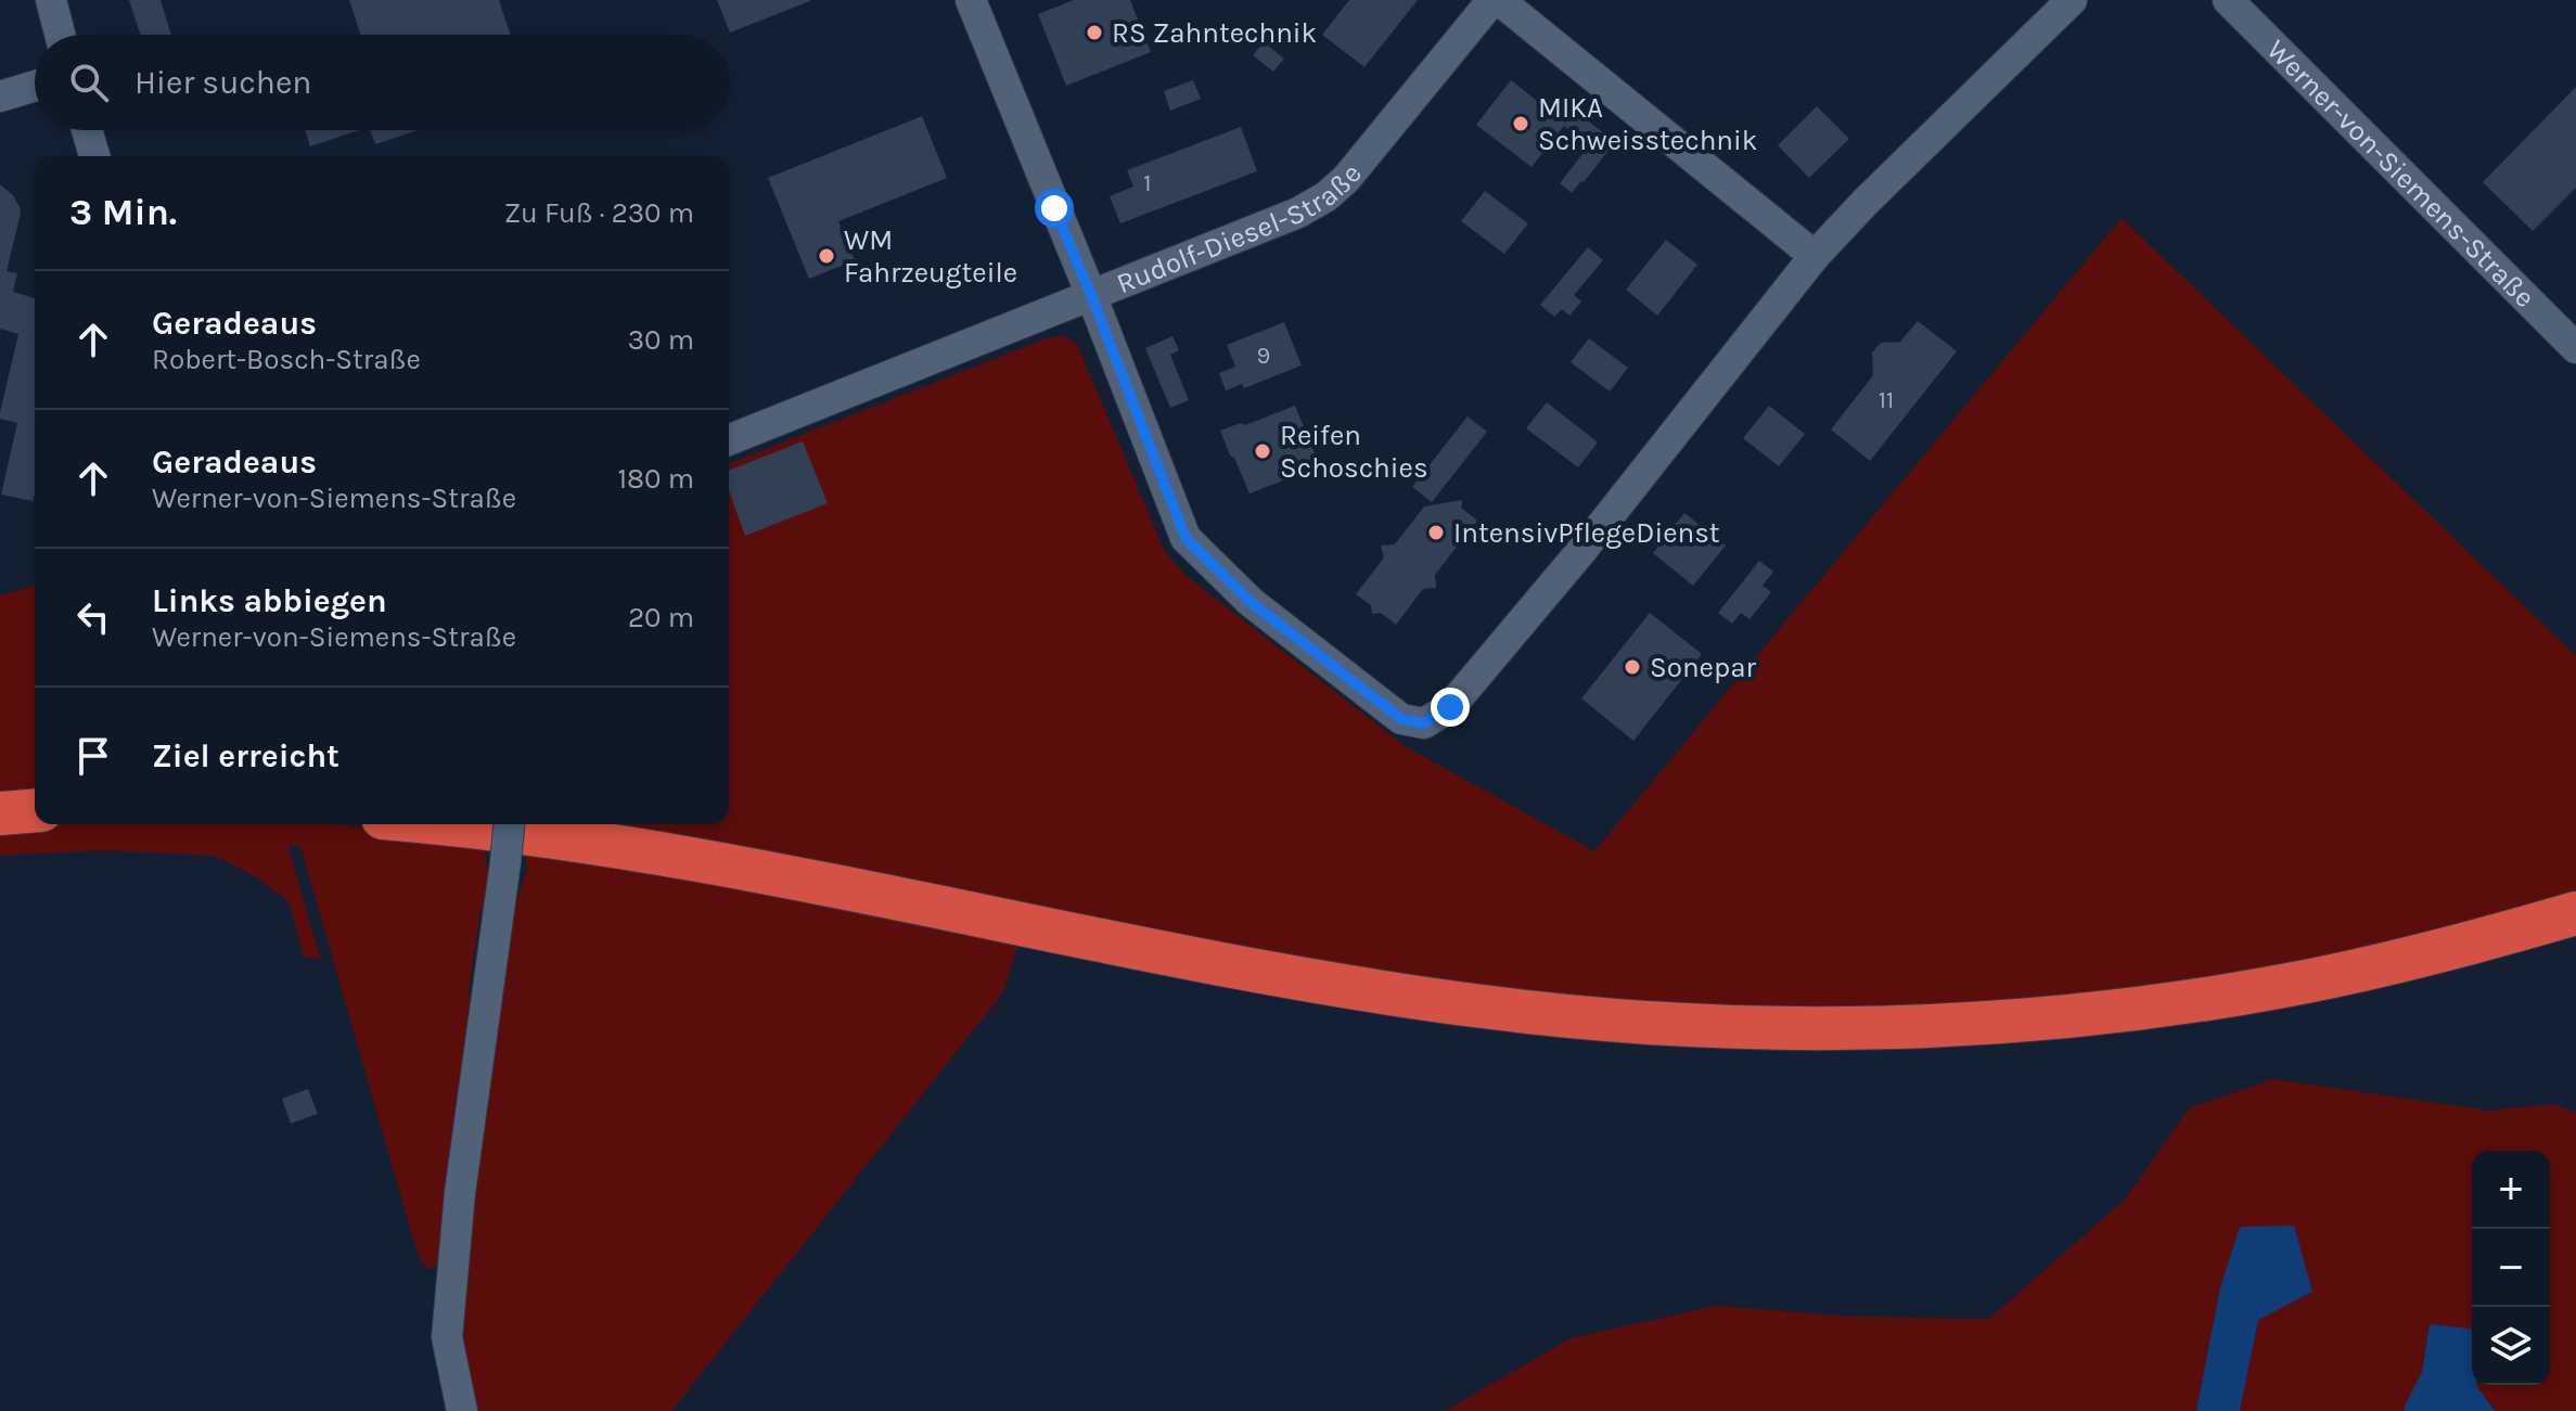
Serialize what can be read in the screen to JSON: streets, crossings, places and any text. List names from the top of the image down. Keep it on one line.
{"streets":{"street":["Werner-von-Siemens-Straße","Rudolf-Diesel-Straße"]},"places":["RS Zahntechnik","MIKA Schweisstechnik","WM Fahrzeugteile","Reifen Schoschies","IntensivPflegeDienst","Sonepar"],"house_numbers":["1","9","11"],"page":{"search":"Hier suchen","heading":["3 Min.","Zu Fuß · 230 m"],"list":[["Geradeaus","Robert-Bosch-Straße","30 m"],["Geradeaus","Werner-von-Siemens-Straße","180 m"],["Links abbiegen","Werner-von-Siemens-Straße","20 m"],"Ziel erreicht"],"map_buttons":["+","−"]}}
